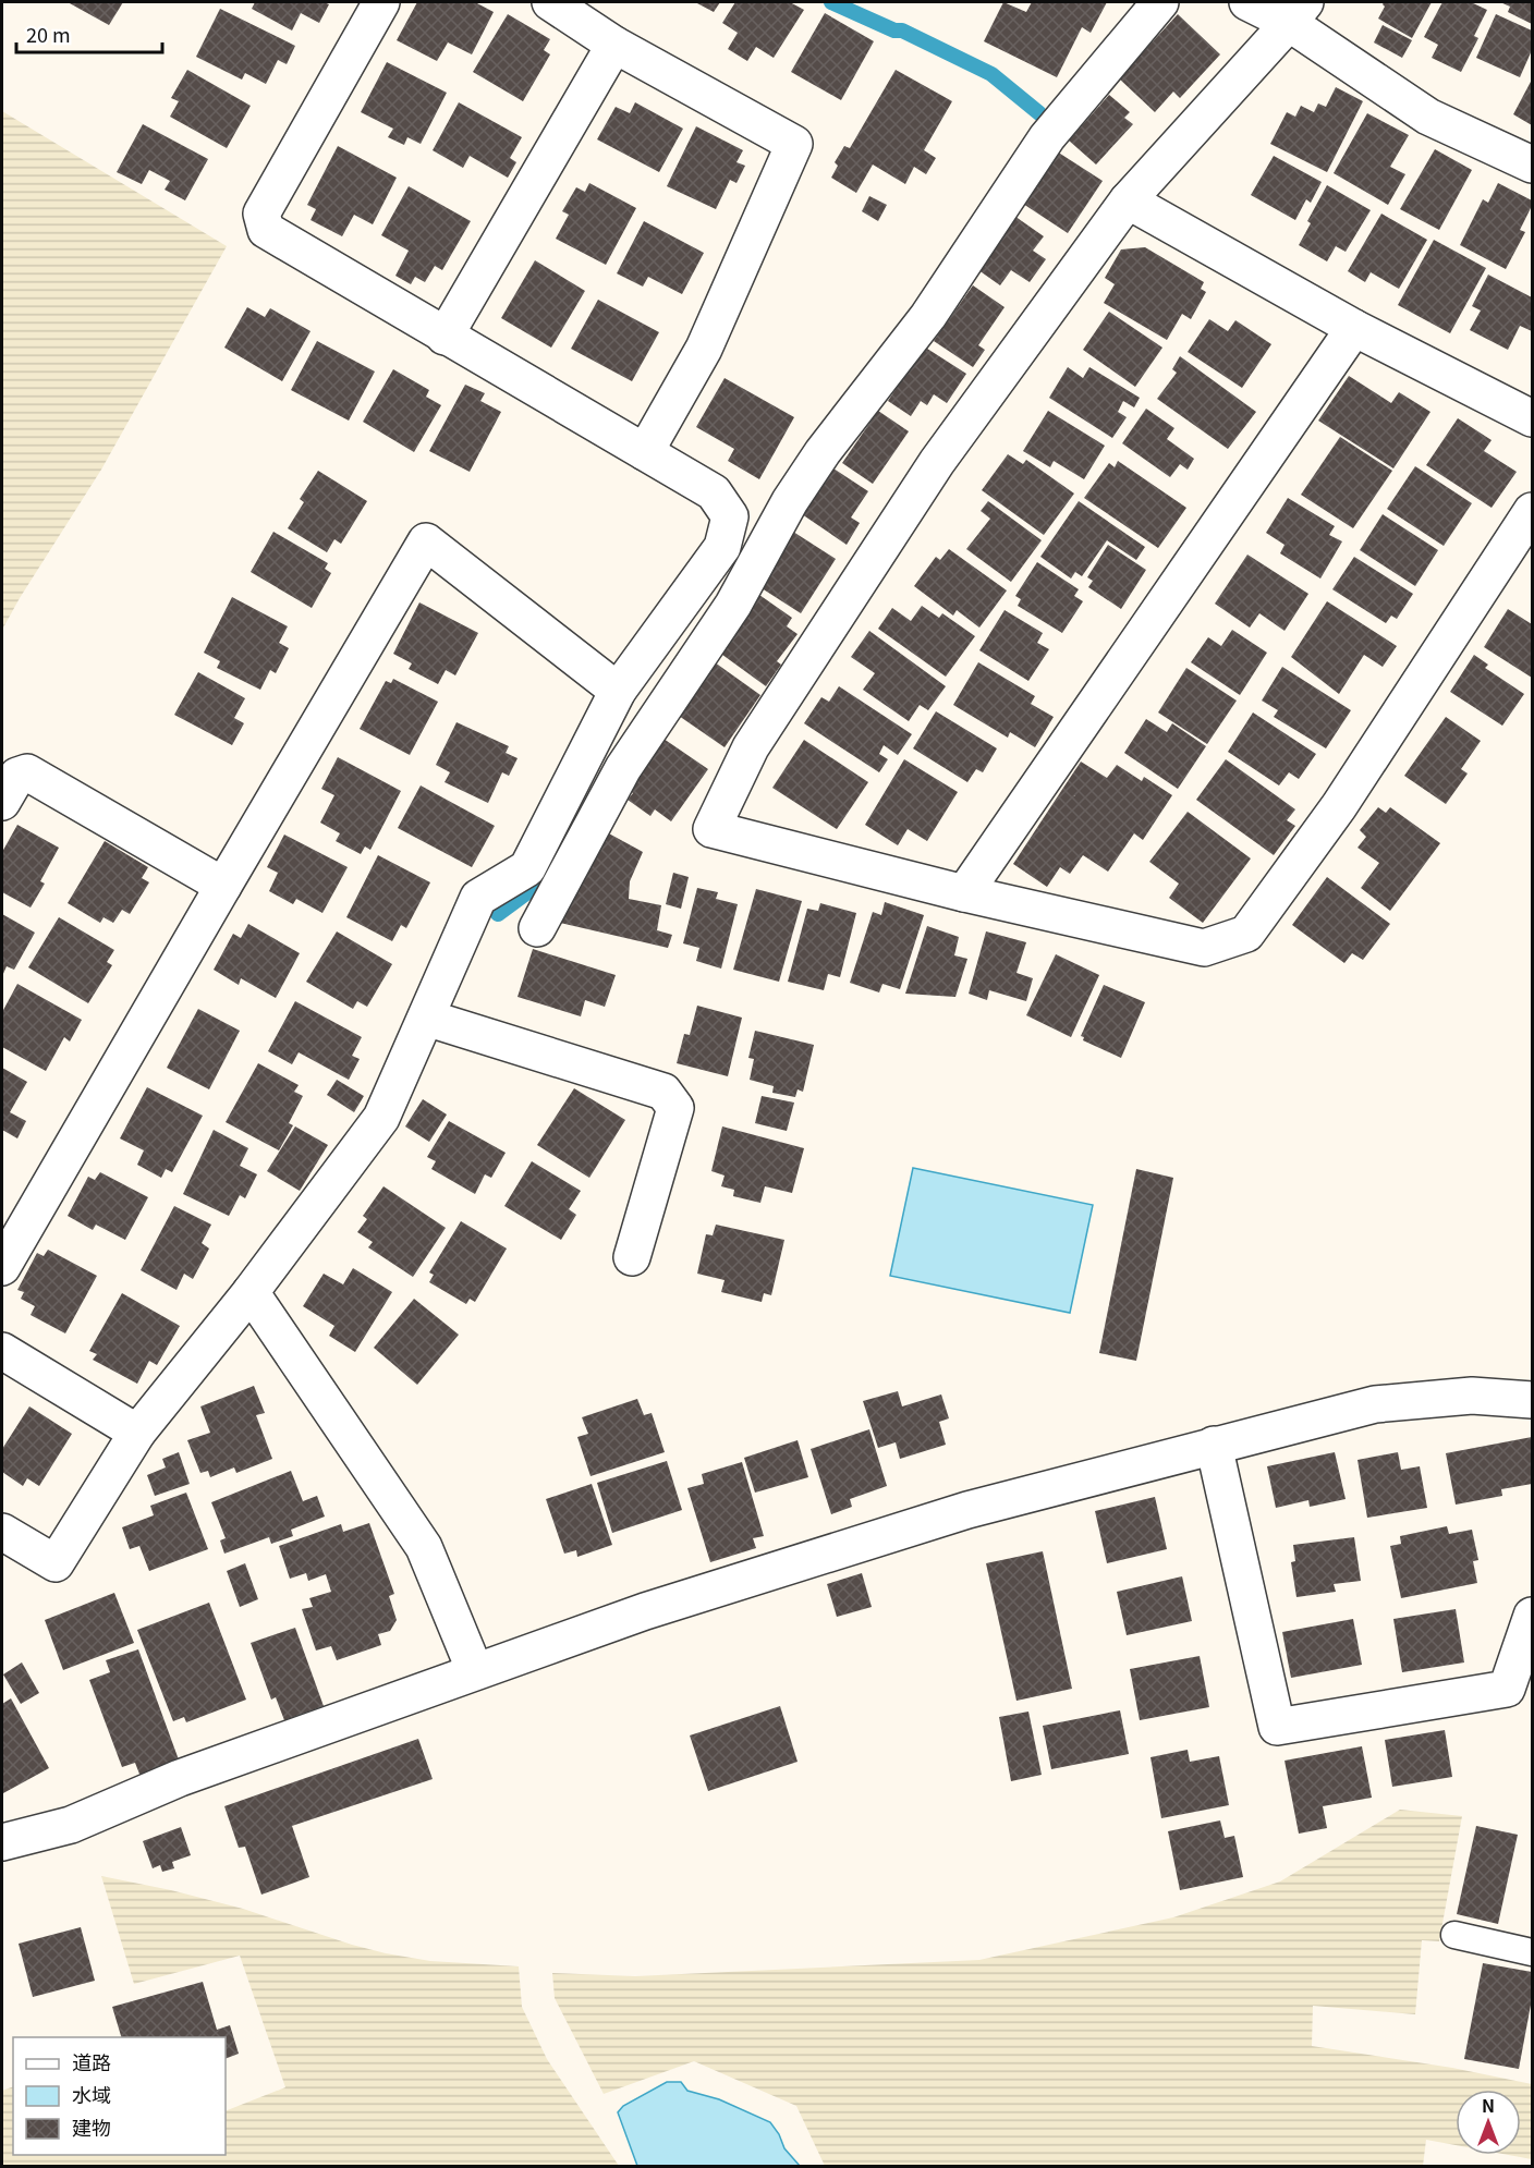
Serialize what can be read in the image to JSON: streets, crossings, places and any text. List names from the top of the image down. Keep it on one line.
{"legend":["道路","水域","建物"],"scale_bar":"20 m","north":"top"}
